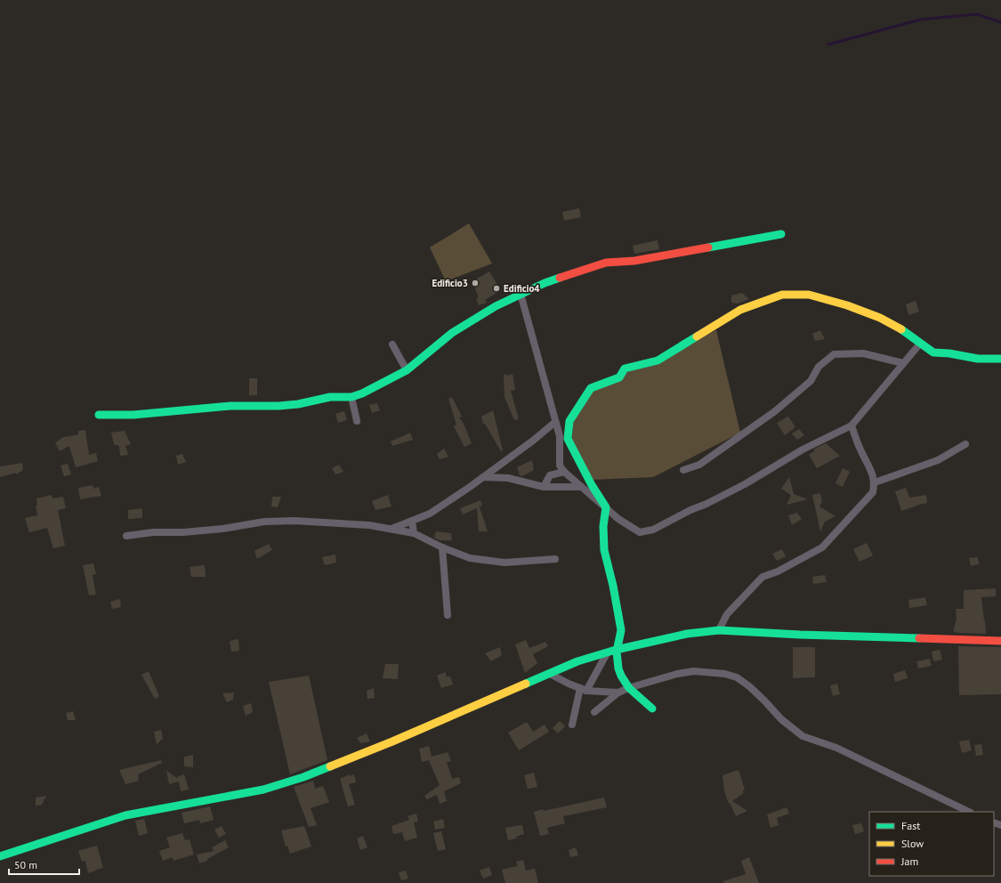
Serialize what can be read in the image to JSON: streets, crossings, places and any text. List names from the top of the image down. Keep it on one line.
{"places":["Edificio3","Edificio4"],"legend":["Fast","Slow","Jam"],"scale_bar":"50 m"}
